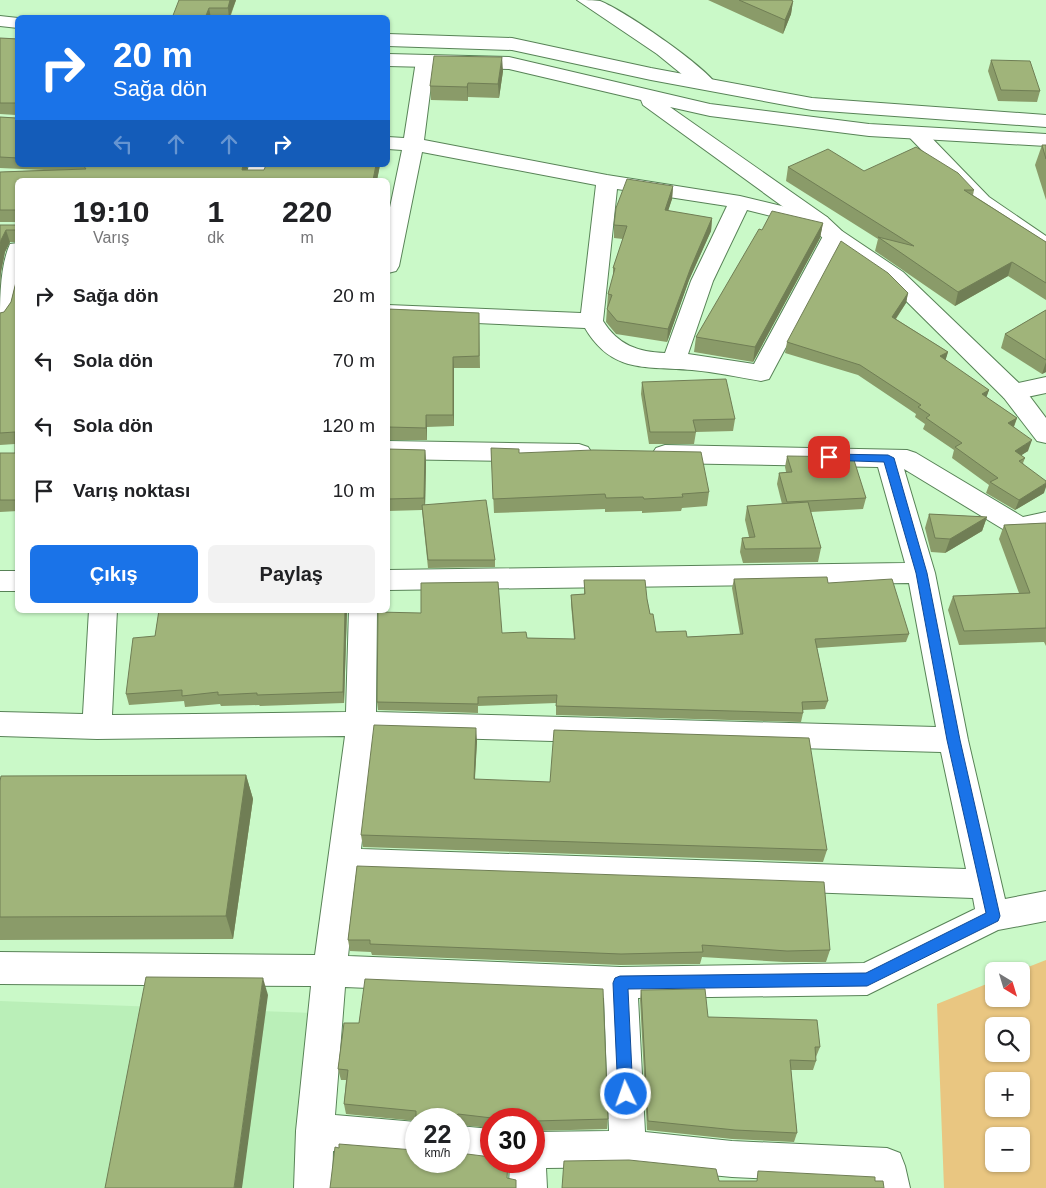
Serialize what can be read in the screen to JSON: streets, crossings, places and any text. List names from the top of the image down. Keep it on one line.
{"north":"bottom right","page":{"turn":["20 m","Sağa dön"],"eta":["19:10","Varış","1","dk","220","m"],"list":[{"name":"Sağa dön","value":"20 m"},{"name":"Sola dön","value":"70 m"},{"name":"Sola dön","value":"120 m"},{"name":"Varış noktası","value":"10 m"}],"buttons":["Çıkış","Paylaş"],"map_buttons":["+","−"],"speed":"22 km/h","limit":"30"}}
